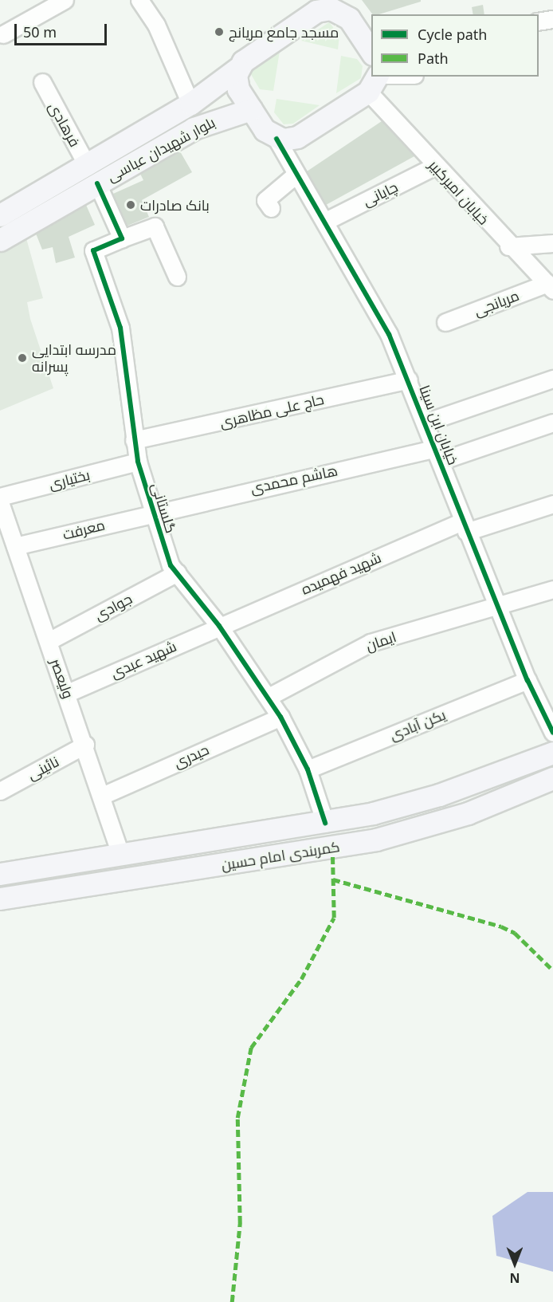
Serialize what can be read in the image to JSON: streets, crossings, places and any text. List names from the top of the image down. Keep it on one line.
{"streets":{"main road":["بلوار شهیدان عباسی","کمربندی امام حسین"],"street":["فرهادی","خیابان امیرکبیر","چایانی","مریانجی","حاج علی مظاهری","خیابان ابن سینا","بختیاری","هاشم محمدی","گلستانی","معرفت","شهید فهمیده","جوادی","ایمان","شهید عبدی","ولیعصر","یکن آبادی","حیدری","نائینی"]},"crossings":[["فرهادی","بلوار شهیدان عباسی"],["خیابان امیرکبیر","چایانی"],["خیابان امیرکبیر","مریانجی"],["چایانی","خیابان ابن سینا"],["حاج علی مظاهری","خیابان ابن سینا"],["حاج علی مظاهری","گلستانی"],["خیابان ابن سینا","هاشم محمدی"],["خیابان ابن سینا","شهید فهمیده"],["خیابان ابن سینا","ایمان"],["خیابان ابن سینا","یکن آبادی"],["بختیاری","گلستانی"],["هاشم محمدی","گلستانی"],["هاشم محمدی","معرفت"],["گلستانی","معرفت"],["گلستانی","شهید فهمیده"],["گلستانی","جوادی"],["گلستانی","ایمان"],["گلستانی","شهید عبدی"],["گلستانی","یکن آبادی"],["گلستانی","حیدری"],["گلستانی","کمربندی امام حسین"],["معرفت","ولیعصر"],["شهید فهمیده","شهید عبدی"],["جوادی","ولیعصر"],["شهید عبدی","ولیعصر"],["ولیعصر","حیدری"],["ولیعصر","نائینی"],["ولیعصر","کمربندی امام حسین"]],"places":["مسجد جامع مریانج","بانک صادرات","مدرسه ابتدایی پسرانه"],"legend":["Cycle path","Path"],"scale_bar":"50 m","north":"bottom"}
